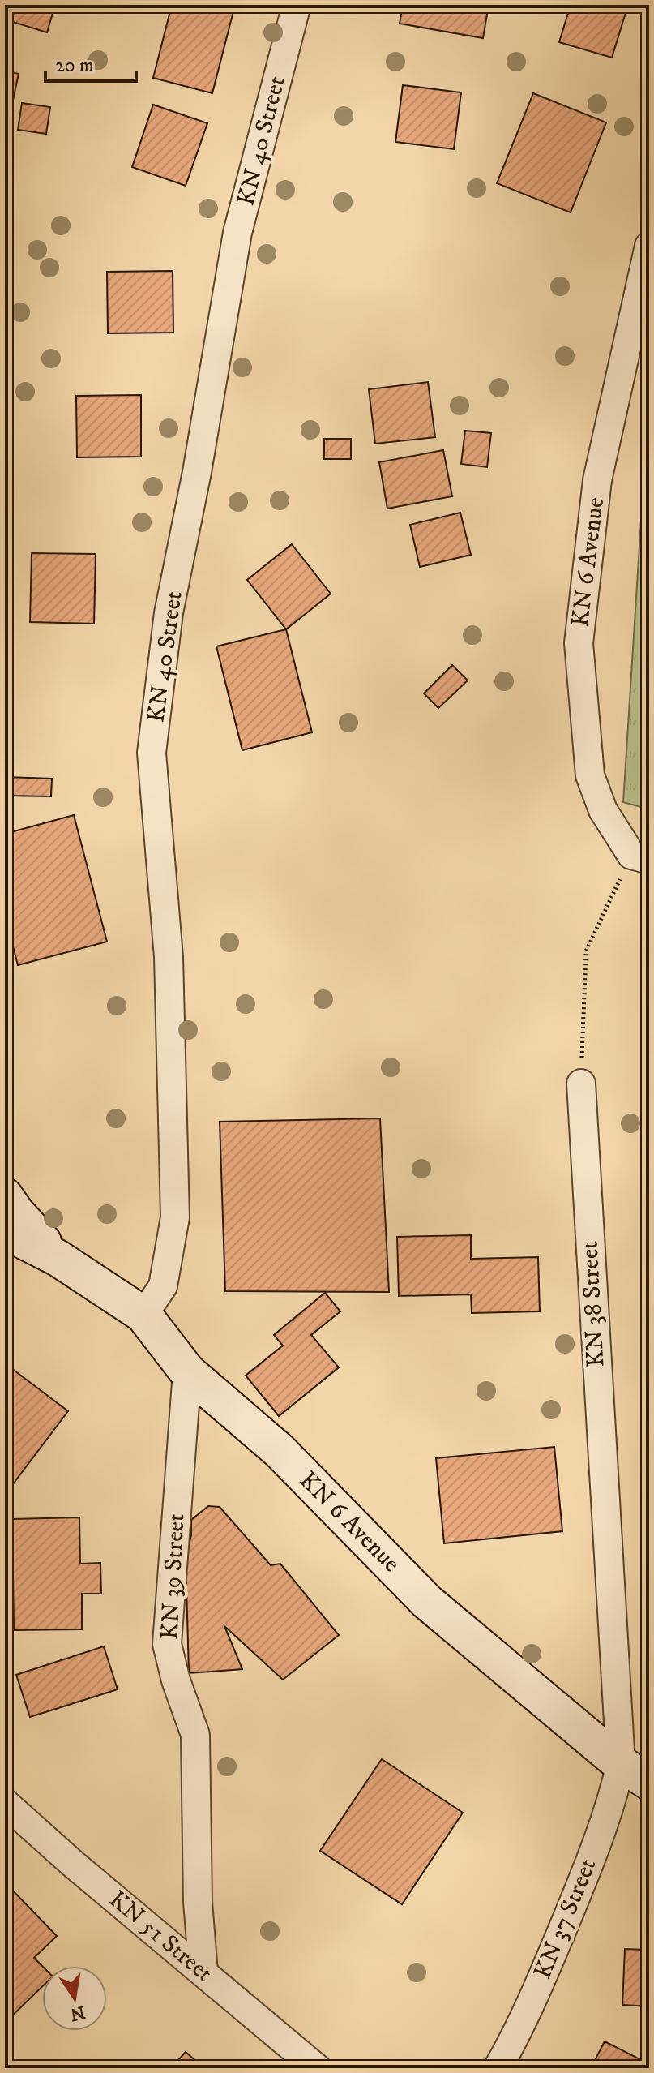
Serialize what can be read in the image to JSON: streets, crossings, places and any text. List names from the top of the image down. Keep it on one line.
{"streets":{"main road":["KN 6 Avenue"],"street":["KN 40 Street","KN 38 Street","KN 39 Street","KN 37 Street","KN 51 Street"]},"crossings":[["KN 40 Street","KN 6 Avenue"],["KN 6 Avenue","KN 38 Street"],["KN 6 Avenue","KN 39 Street"],["KN 6 Avenue","KN 37 Street"],["KN 38 Street","KN 37 Street"],["KN 39 Street","KN 51 Street"]],"scale_bar":"20 m","north":"bottom"}
